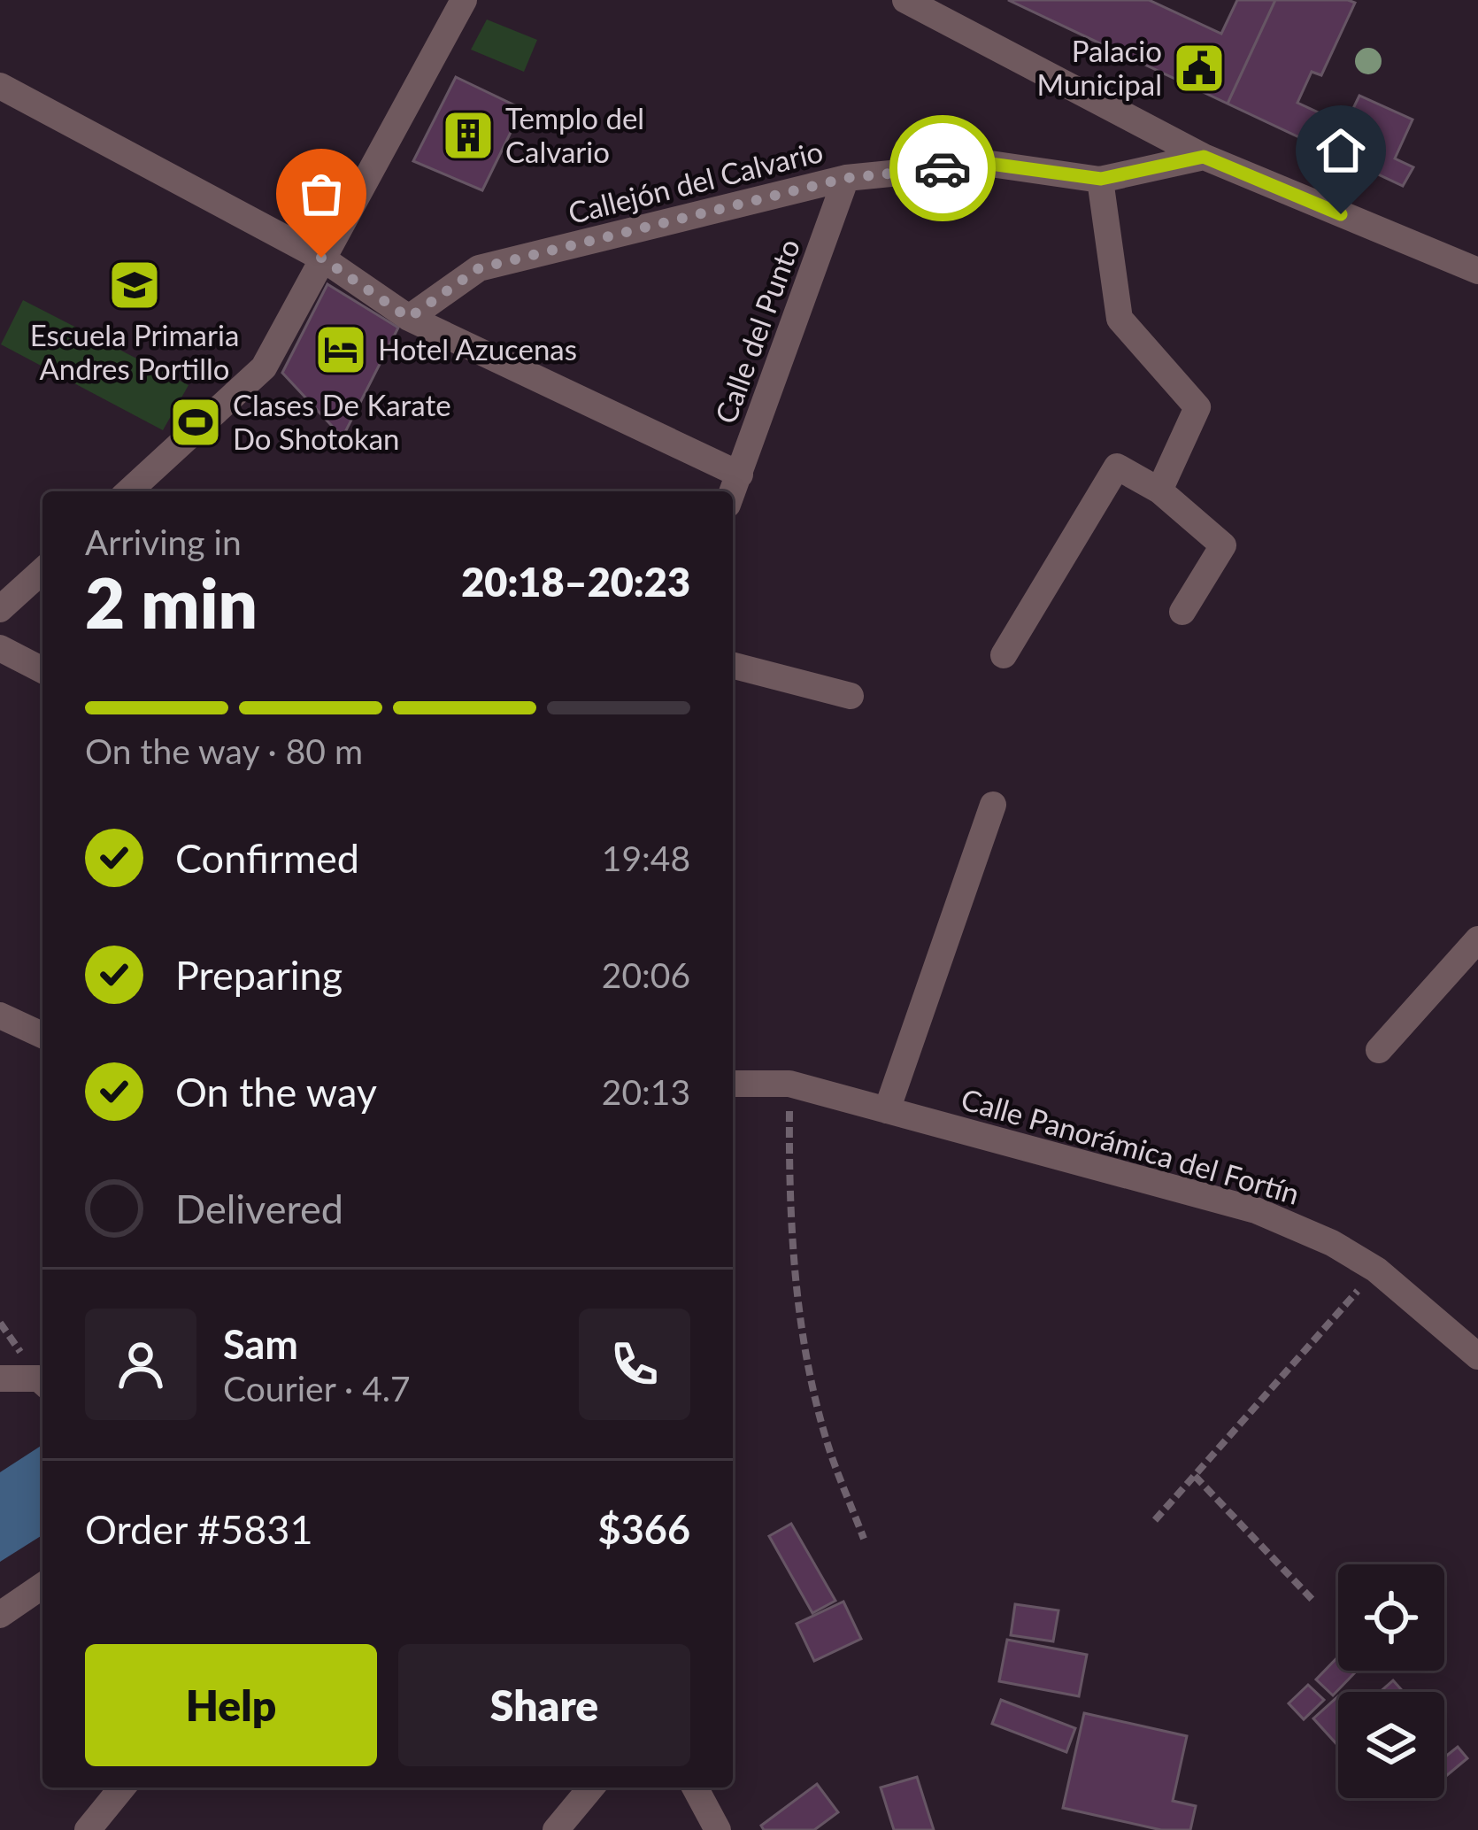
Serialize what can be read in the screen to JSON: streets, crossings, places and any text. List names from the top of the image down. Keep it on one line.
{"streets":{"street":["Callejón del Calvario","Calle del Punto","Calle Panorámica del Fortín"]},"crossings":[["Callejón del Calvario","Calle del Punto"]],"places":{"public building":["Palacio Municipal"],"building":["Templo del Calvario"],"school or university":["Escuela Primaria Andres Portillo"],"hotel":["Hotel Azucenas"],"sports":["Clases De Karate Do Shotokan"]},"page":{"heading":["2 min","Arriving in","20:18–20:23"],"panel":["Sam","Courier · 4.7","Order #5831","$366"],"bar":"On the way · 80 m","list":[["Confirmed","19:48"],["Preparing","20:06"],["On the way","20:13"],"Delivered"],"buttons":["Help","Share"]}}
